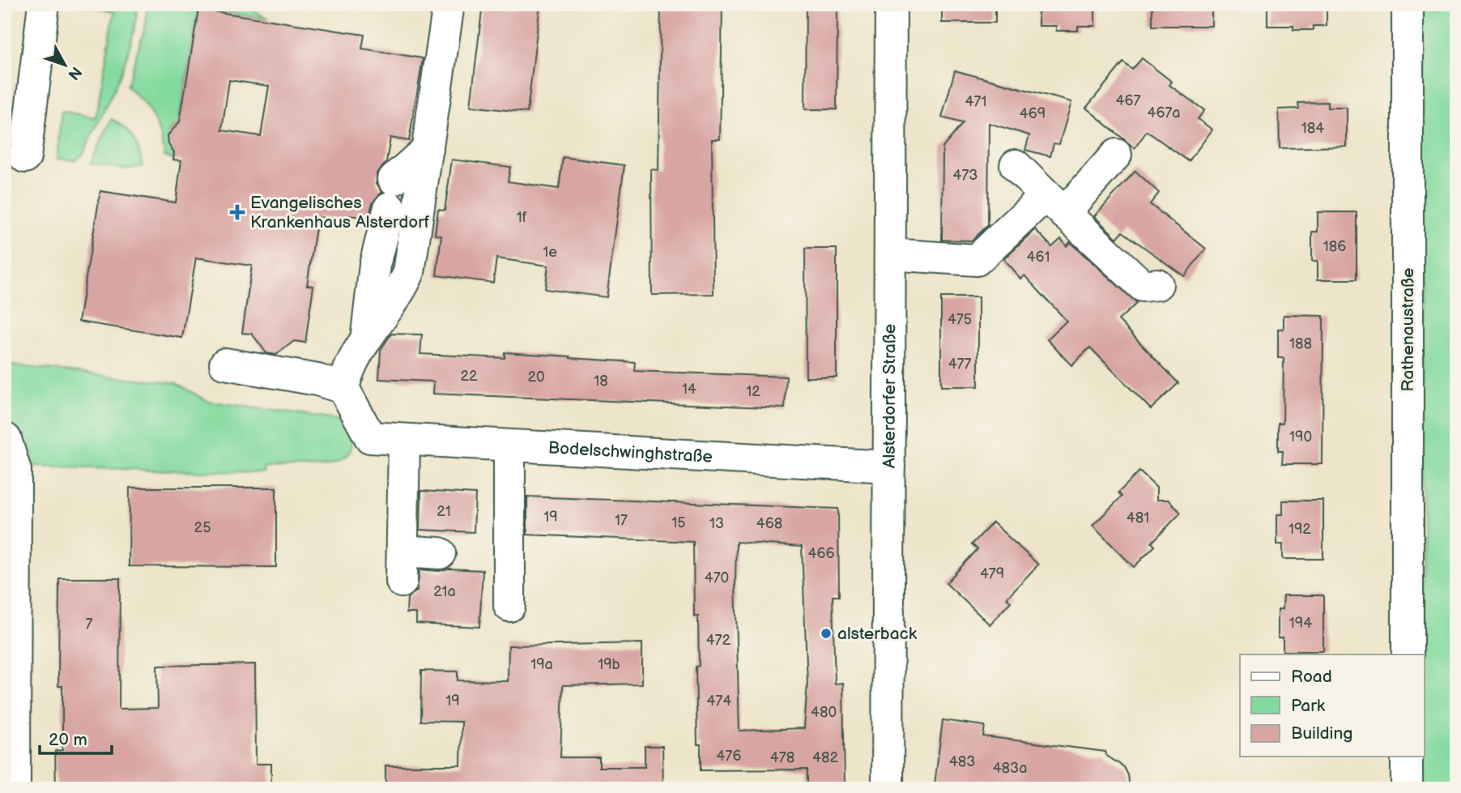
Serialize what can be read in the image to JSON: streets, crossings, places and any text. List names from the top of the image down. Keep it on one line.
{"streets":{"street":["Rathenaustraße","Alsterdorfer Straße","Bodelschwinghstraße"]},"crossings":[["Alsterdorfer Straße","Bodelschwinghstraße"]],"places":{"health":["Evangelisches Krankenhaus Alsterdorf"],"other":["alsterback"]},"house_numbers":["467","471","467a","469","184","473","1f","186","1e","461","475","188","477","22","20","18","14","12","190","21","19","481","17","15","13","468","25","192","466","479","470","21a","194","7","472","19a","19b","19","474","480","476","478","482","483","483a"],"legend":["Road","Park","Building"],"scale_bar":"20 m","north":"bottom right"}
